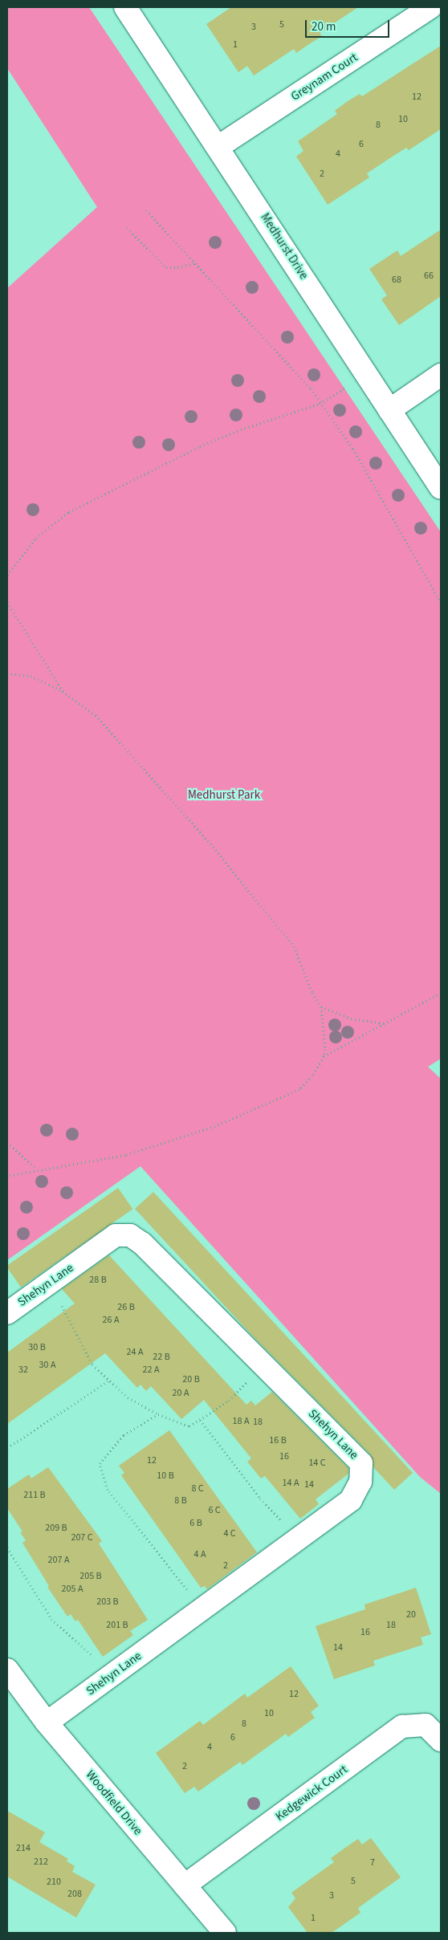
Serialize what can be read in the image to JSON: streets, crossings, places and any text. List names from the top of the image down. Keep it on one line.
{"streets":{"street":["Greynam Court","Medhurst Drive","Shehyn Lane","Kedgewick Court","Woodfield Drive"]},"crossings":[["Greynam Court","Medhurst Drive"],["Shehyn Lane","Woodfield Drive"],["Kedgewick Court","Woodfield Drive"]],"parks":["Medhurst Park"],"house_numbers":["5","3","1","12","10","8","6","4","2","66","68","28 B","26 B","26 A","30 B","24 A","22 B","30 A","32","22 A","20 B","20 A","18 A","18","16 B","16","12","14 C","10 B","14 A","14","8 C","211 B","8 B","6 C","6 B","209 B","4 C","207 C","4 A","207 A","2","205 B","205 A","203 B","20","201 B","18","16","14","12","10","8","6","4","2","214","212","7","5","210","208","3","1"],"scale_bar":"20 m"}
